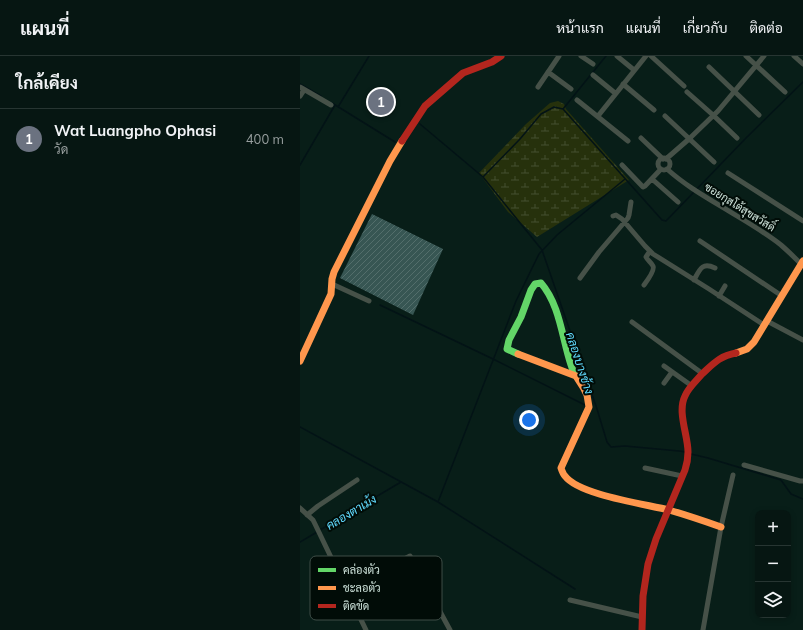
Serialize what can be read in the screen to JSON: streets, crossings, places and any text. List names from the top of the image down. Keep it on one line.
{"streets":{"street":["ซอยกุสโต้สุขสวัสดิ์"]},"water":["คลองบางช้าง","คลองตาเม้ง"],"legend":["คล่องตัว","ชะลอตัว","ติดขัด"],"page":{"header":"แผนที่","nav":["หน้าแรก","แผนที่","เกี่ยวกับ","ติดต่อ"],"heading":"ใกล้เคียง","pins":"1","list":[{"mark":"1","name":"Wat Luangpho Ophasi","note":"วัด","value":"400 m"}],"map_buttons":["+","−"]}}
